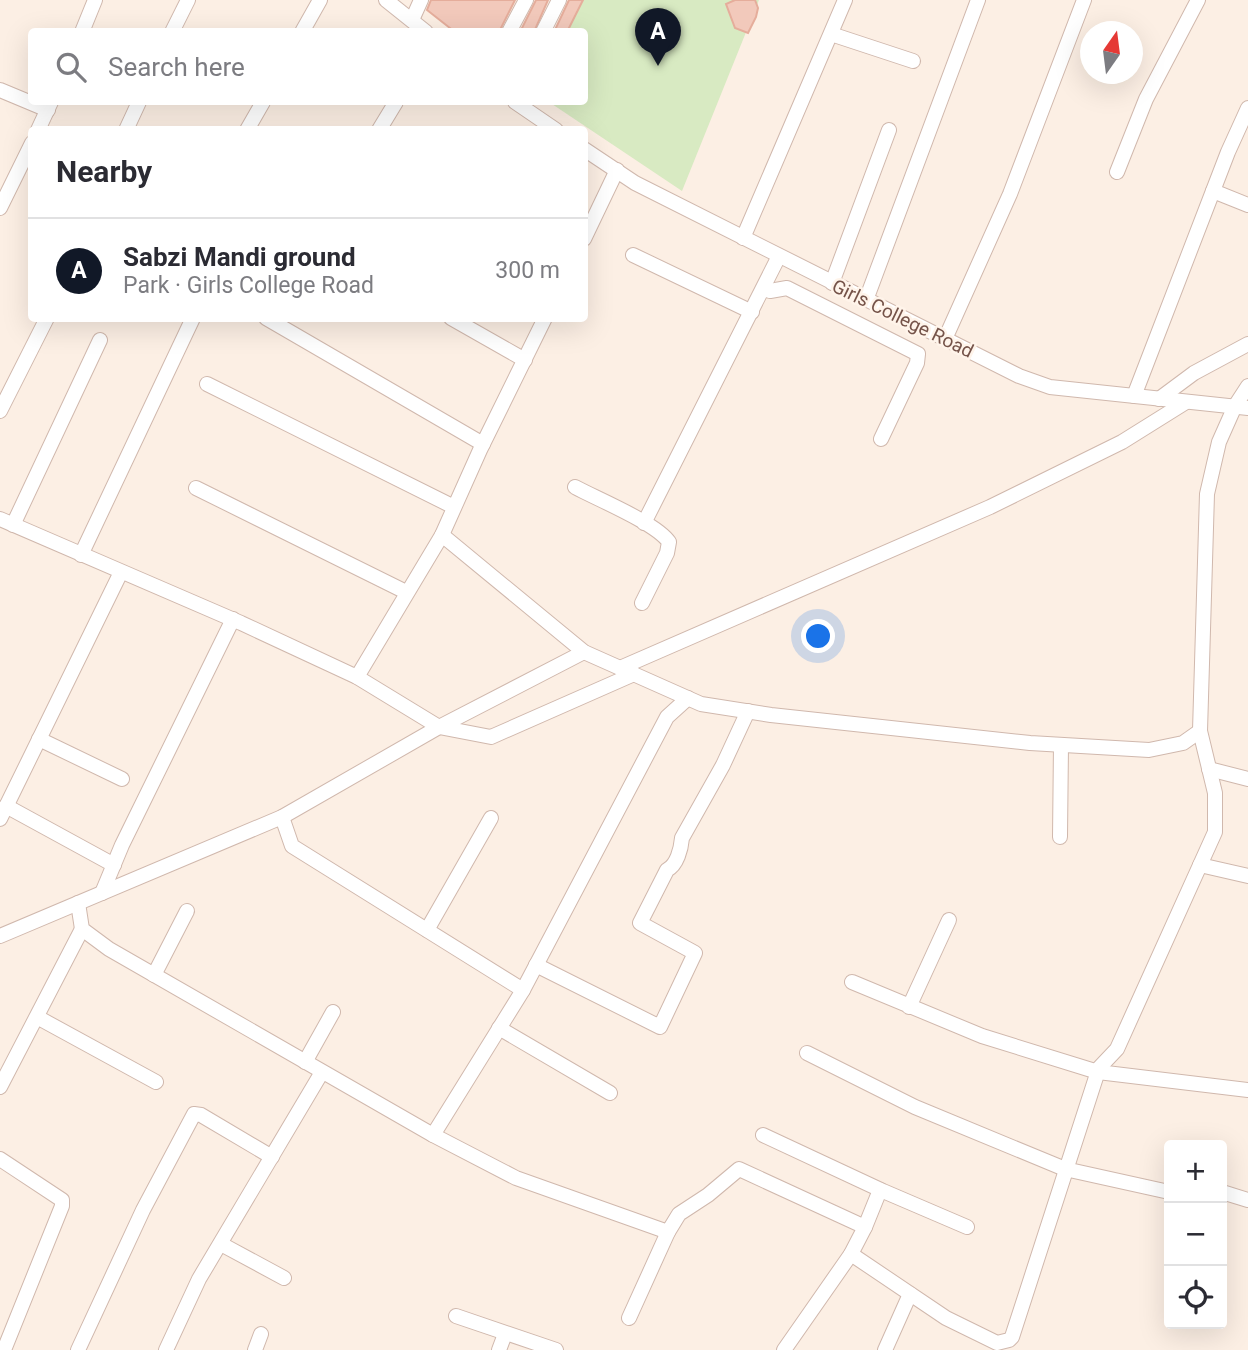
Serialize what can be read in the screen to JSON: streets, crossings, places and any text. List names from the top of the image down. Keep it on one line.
{"streets":{"street":["Girls College Road"]},"north":"top","page":{"pins":"A","search":"Search here","heading":"Nearby","list":[{"mark":"A","name":"Sabzi Mandi ground","note":"Park · Girls College Road","value":"300 m"}],"map_buttons":["+","−"]}}
